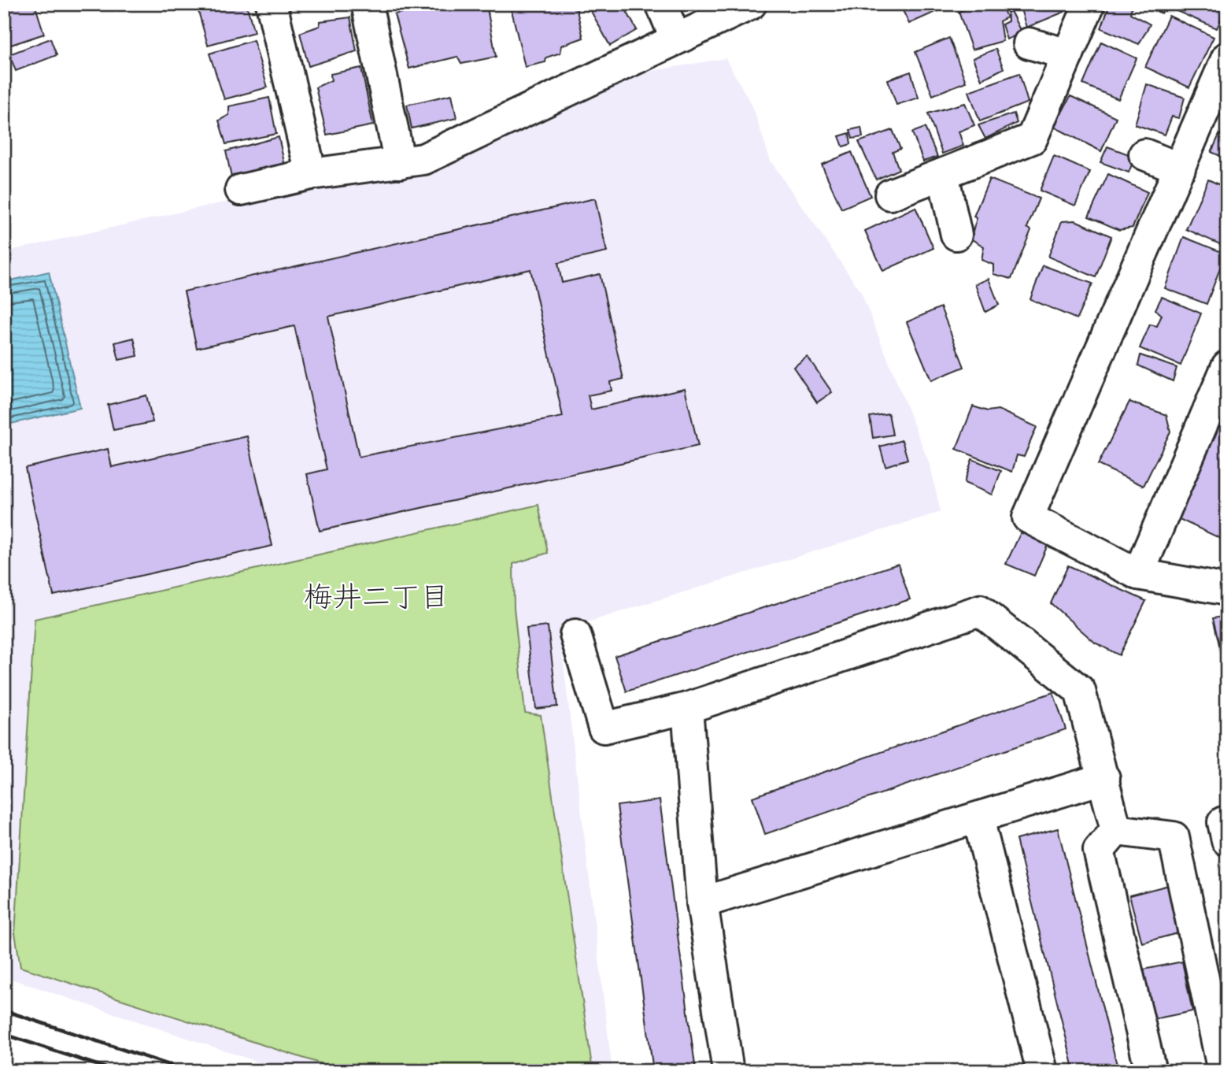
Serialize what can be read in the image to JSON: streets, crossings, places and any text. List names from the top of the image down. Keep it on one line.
{"districts":["梅井二丁目"]}
